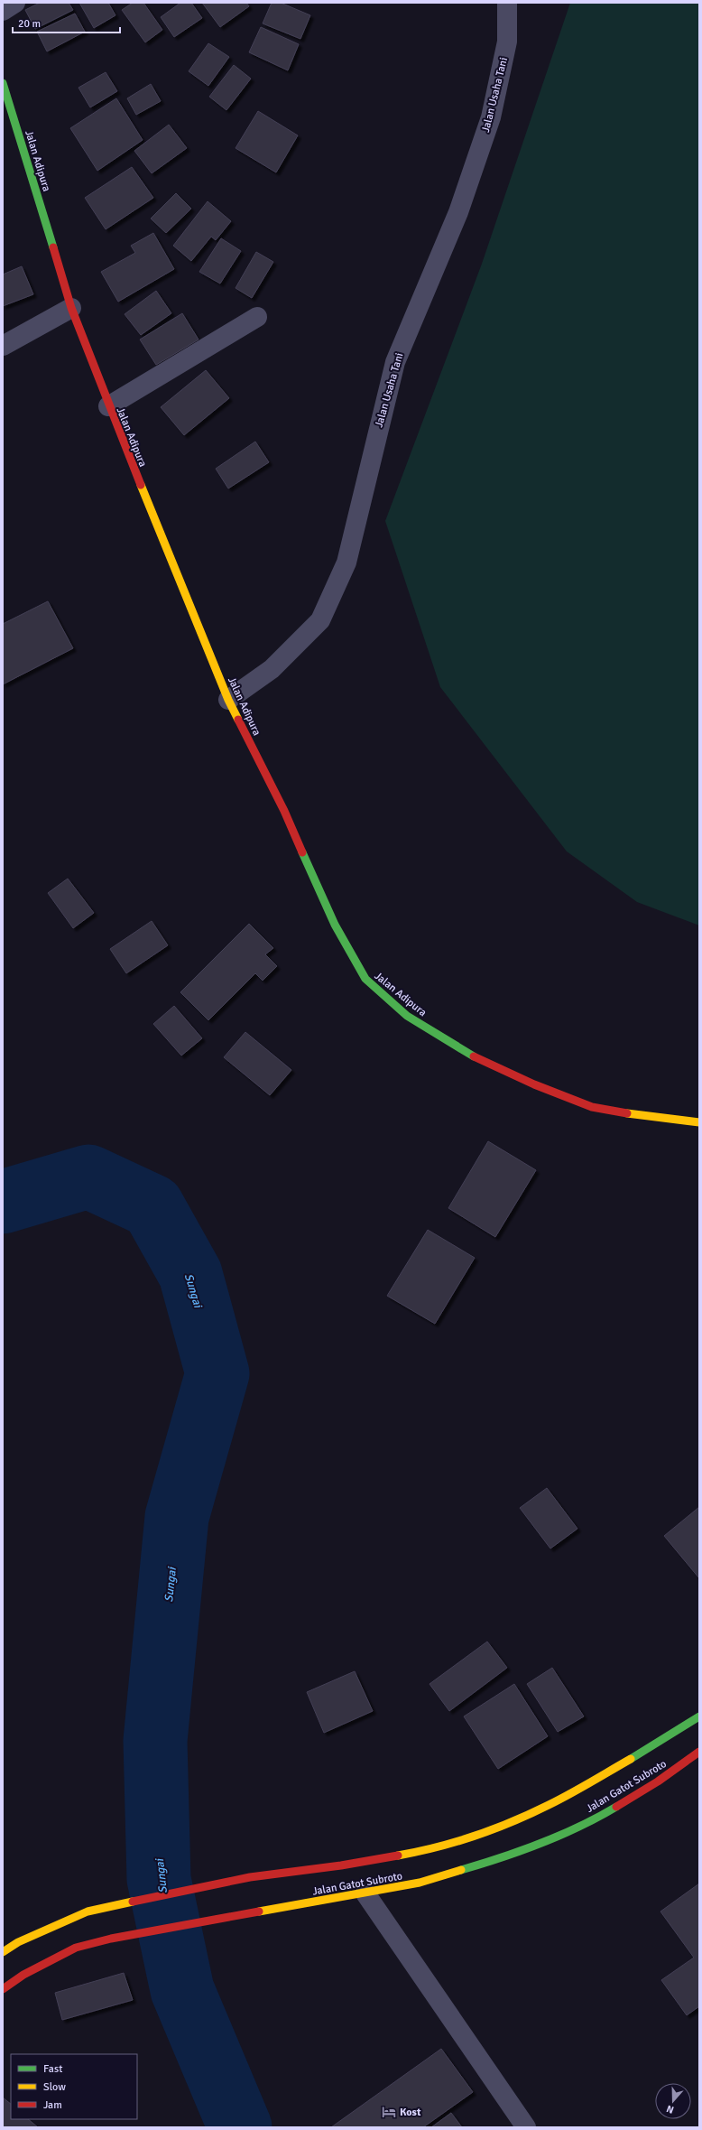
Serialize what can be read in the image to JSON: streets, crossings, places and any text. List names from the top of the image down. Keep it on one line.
{"streets":{"main road":["Jalan Adipura","Jalan Gatot Subroto"],"street":["Jalan Usaha Tani"]},"crossings":[["Jalan Usaha Tani","Jalan Adipura"]],"water":["Sungai"],"places":{"hotel":["Kost"]},"legend":["Fast","Slow","Jam"],"scale_bar":"20 m","north":"bottom"}
